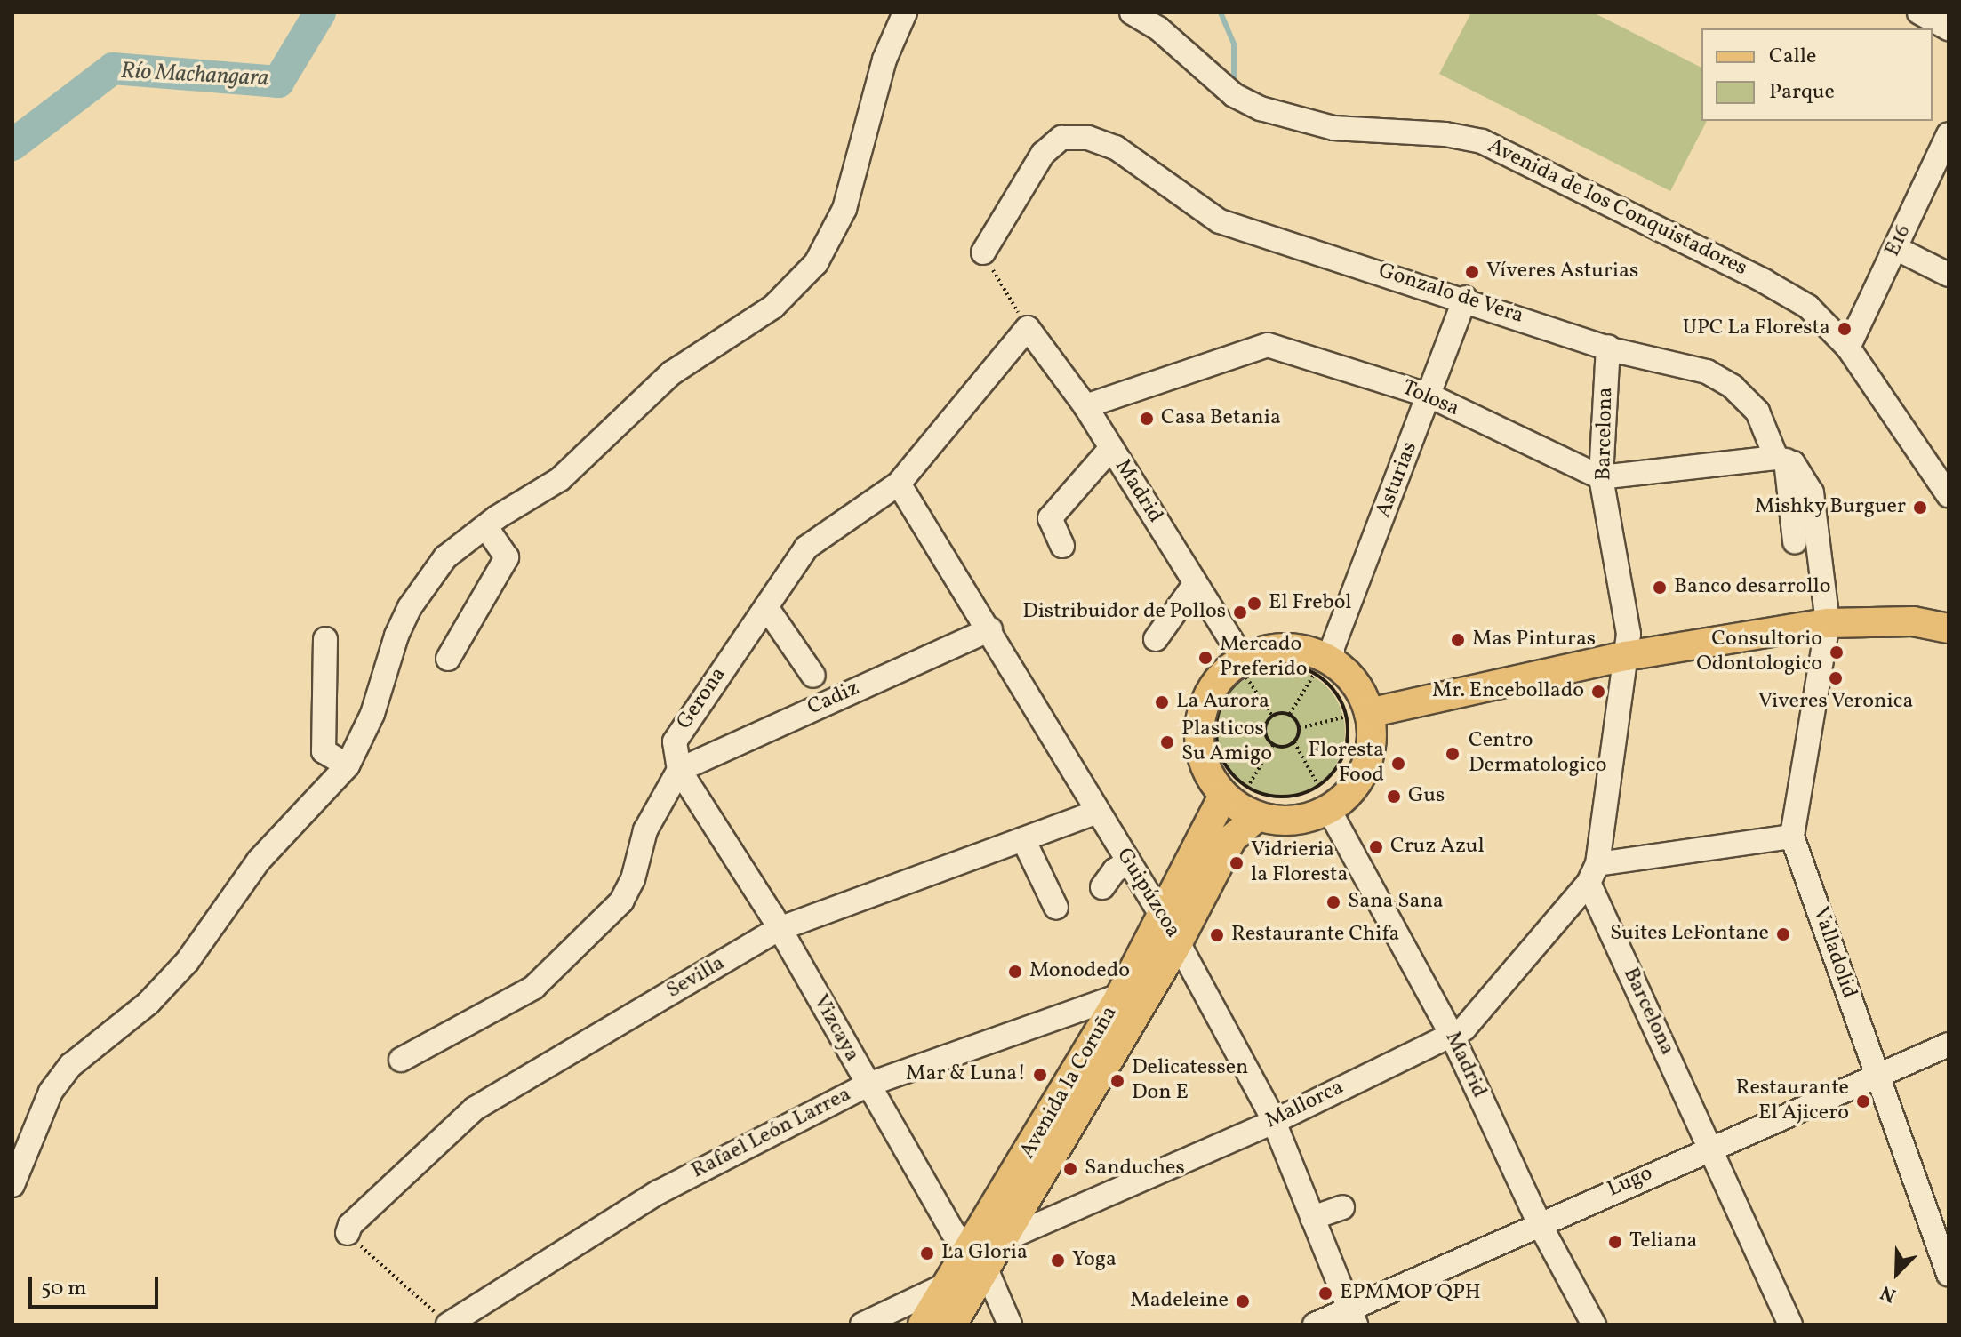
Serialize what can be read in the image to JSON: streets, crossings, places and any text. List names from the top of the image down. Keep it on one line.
{"streets":{"main road":["Avenida la Coruña"],"street":["Avenida de los Conquistadores","E16","Gonzalo de Vera","Tolosa","Barcelona","Asturias","Madrid","Gerona","Cadiz","Guipúzcoa","Valladolid","Sevilla","Vizcaya","Mallorca","Rafael León Larrea","Lugo"]},"crossings":[["Avenida de los Conquistadores","E16"],["Gonzalo de Vera","Barcelona"],["Gonzalo de Vera","Asturias"],["Gonzalo de Vera","Valladolid"],["Tolosa","Barcelona"],["Tolosa","Asturias"],["Tolosa","Madrid"],["Barcelona","Mallorca"],["Barcelona","Lugo"],["Madrid","Gerona"],["Madrid","Mallorca"],["Madrid","Lugo"],["Gerona","Cadiz"],["Gerona","Guipúzcoa"],["Gerona","Vizcaya"],["Cadiz","Guipúzcoa"],["Cadiz","Vizcaya"],["Guipúzcoa","Sevilla"],["Guipúzcoa","Avenida la Coruña"],["Guipúzcoa","Mallorca"],["Guipúzcoa","Lugo"],["Valladolid","Lugo"],["Sevilla","Vizcaya"],["Vizcaya","Avenida la Coruña"],["Vizcaya","Mallorca"],["Vizcaya","Rafael León Larrea"],["Avenida la Coruña","Mallorca"],["Avenida la Coruña","Rafael León Larrea"]],"water":["Río Machangara"],"places":["Víveres Asturias","UPC La Floresta","Casa Betania","Mishky Burguer","Banco desarrollo","El Frebol","Distribuidor de Pollos","Mas Pinturas","Consultorio Odontologico","Mercado Preferido","Viveres Veronica","Mr. Encebollado","La Aurora","Plasticos Su Amigo","Centro Dermatologico","Floresta Food","Gus","Cruz Azul","Vidrieria la Floresta","Sana Sana","Suites LeFontane","Restaurante Chifa","Monodedo","Mar & Luna!","Delicatessen Don E","Restaurante El Ajicero","Sanduches","Teliana","La Gloria","Yoga","EPMMOP QPH","Madeleine"],"legend":["Calle","Parque"],"scale_bar":"50 m","north":"bottom left"}
